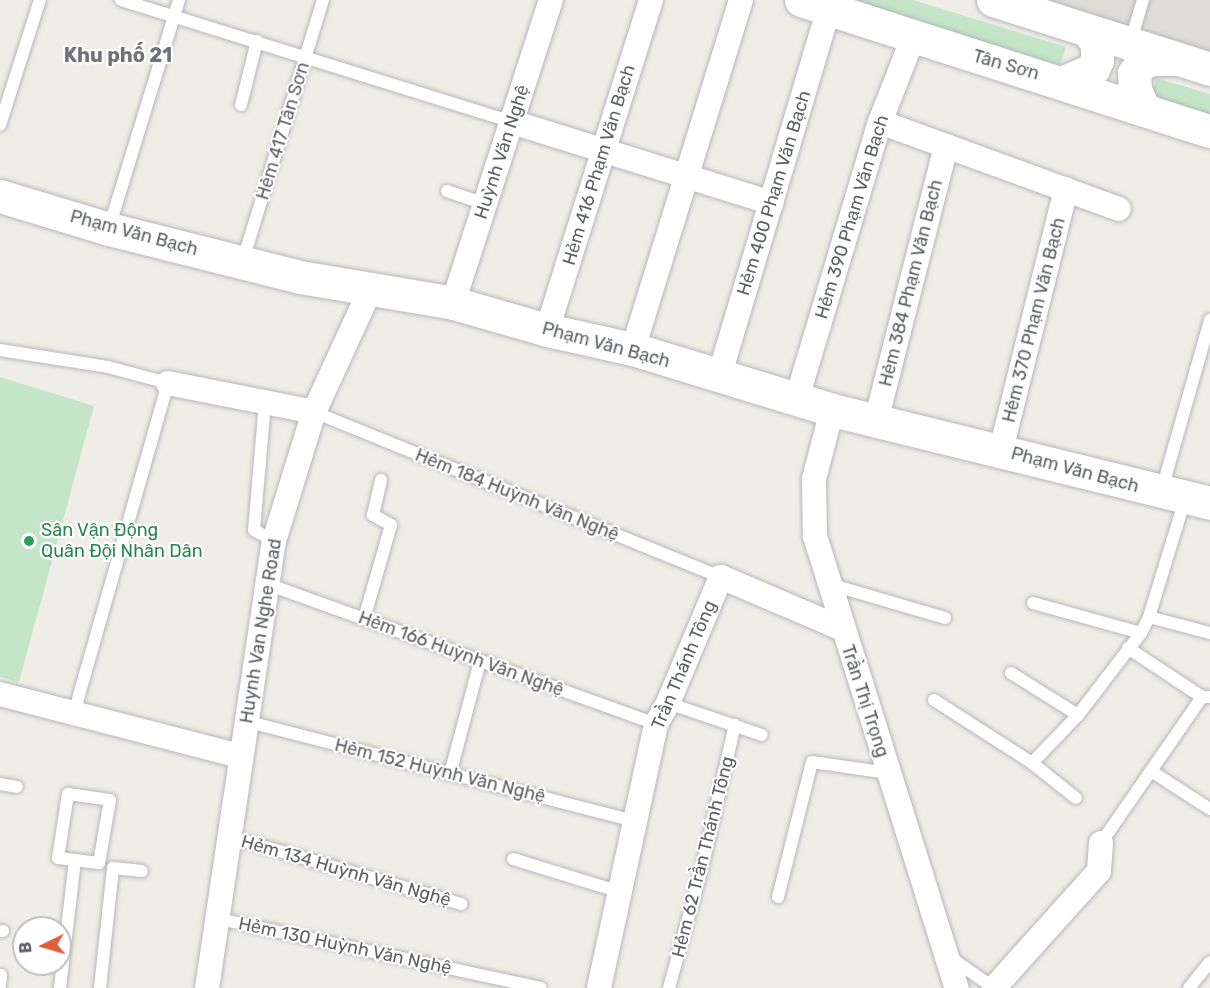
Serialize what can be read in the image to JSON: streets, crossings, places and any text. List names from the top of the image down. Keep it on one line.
{"streets":{"street":["Tân Sơn","Huỳnh Văn Nghệ","Hẻm 416 Phạm Văn Bạch","Hẻm 400 Phạm Văn Bạch","Hẻm 390 Phạm Văn Bạch","Phạm Văn Bạch","Hẻm 384 Phạm Văn Bạch","Hẻm 370 Phạm Văn Bạch","Huynh Van Nghe Road","Trần Thánh Tông","Trần Thị Trọng"],"lane":["Hẻm 417 Tân Sơn","Hẻm 184 Huỳnh Văn Nghệ","Hẻm 166 Huỳnh Văn Nghệ","Hẻm 152 Huỳnh Văn Nghệ","Hẻm 62 Trần Thánh Tông","Hẻm 134 Huỳnh Văn Nghệ","Hẻm 130 Huỳnh Văn Nghệ"]},"crossings":[["Tân Sơn","Hẻm 400 Phạm Văn Bạch"],["Tân Sơn","Hẻm 390 Phạm Văn Bạch"],["Hẻm 417 Tân Sơn","Phạm Văn Bạch"],["Huỳnh Văn Nghệ","Phạm Văn Bạch"],["Hẻm 416 Phạm Văn Bạch","Phạm Văn Bạch"],["Hẻm 400 Phạm Văn Bạch","Phạm Văn Bạch"],["Hẻm 390 Phạm Văn Bạch","Phạm Văn Bạch"],["Phạm Văn Bạch","Hẻm 384 Phạm Văn Bạch"],["Phạm Văn Bạch","Hẻm 370 Phạm Văn Bạch"],["Phạm Văn Bạch","Huynh Van Nghe Road"],["Phạm Văn Bạch","Trần Thị Trọng"],["Hẻm 184 Huỳnh Văn Nghệ","Huynh Van Nghe Road"],["Hẻm 184 Huỳnh Văn Nghệ","Trần Thánh Tông"],["Huynh Van Nghe Road","Hẻm 166 Huỳnh Văn Nghệ"],["Huynh Van Nghe Road","Hẻm 152 Huỳnh Văn Nghệ"],["Huynh Van Nghe Road","Hẻm 134 Huỳnh Văn Nghệ"],["Huynh Van Nghe Road","Hẻm 130 Huỳnh Văn Nghệ"],["Hẻm 166 Huỳnh Văn Nghệ","Trần Thánh Tông"],["Trần Thánh Tông","Trần Thị Trọng"],["Trần Thánh Tông","Hẻm 152 Huỳnh Văn Nghệ"]],"districts":["Khu phố 21"],"places":["Sân Vận Động Quân Đội Nhân Dân"],"north":"left"}
